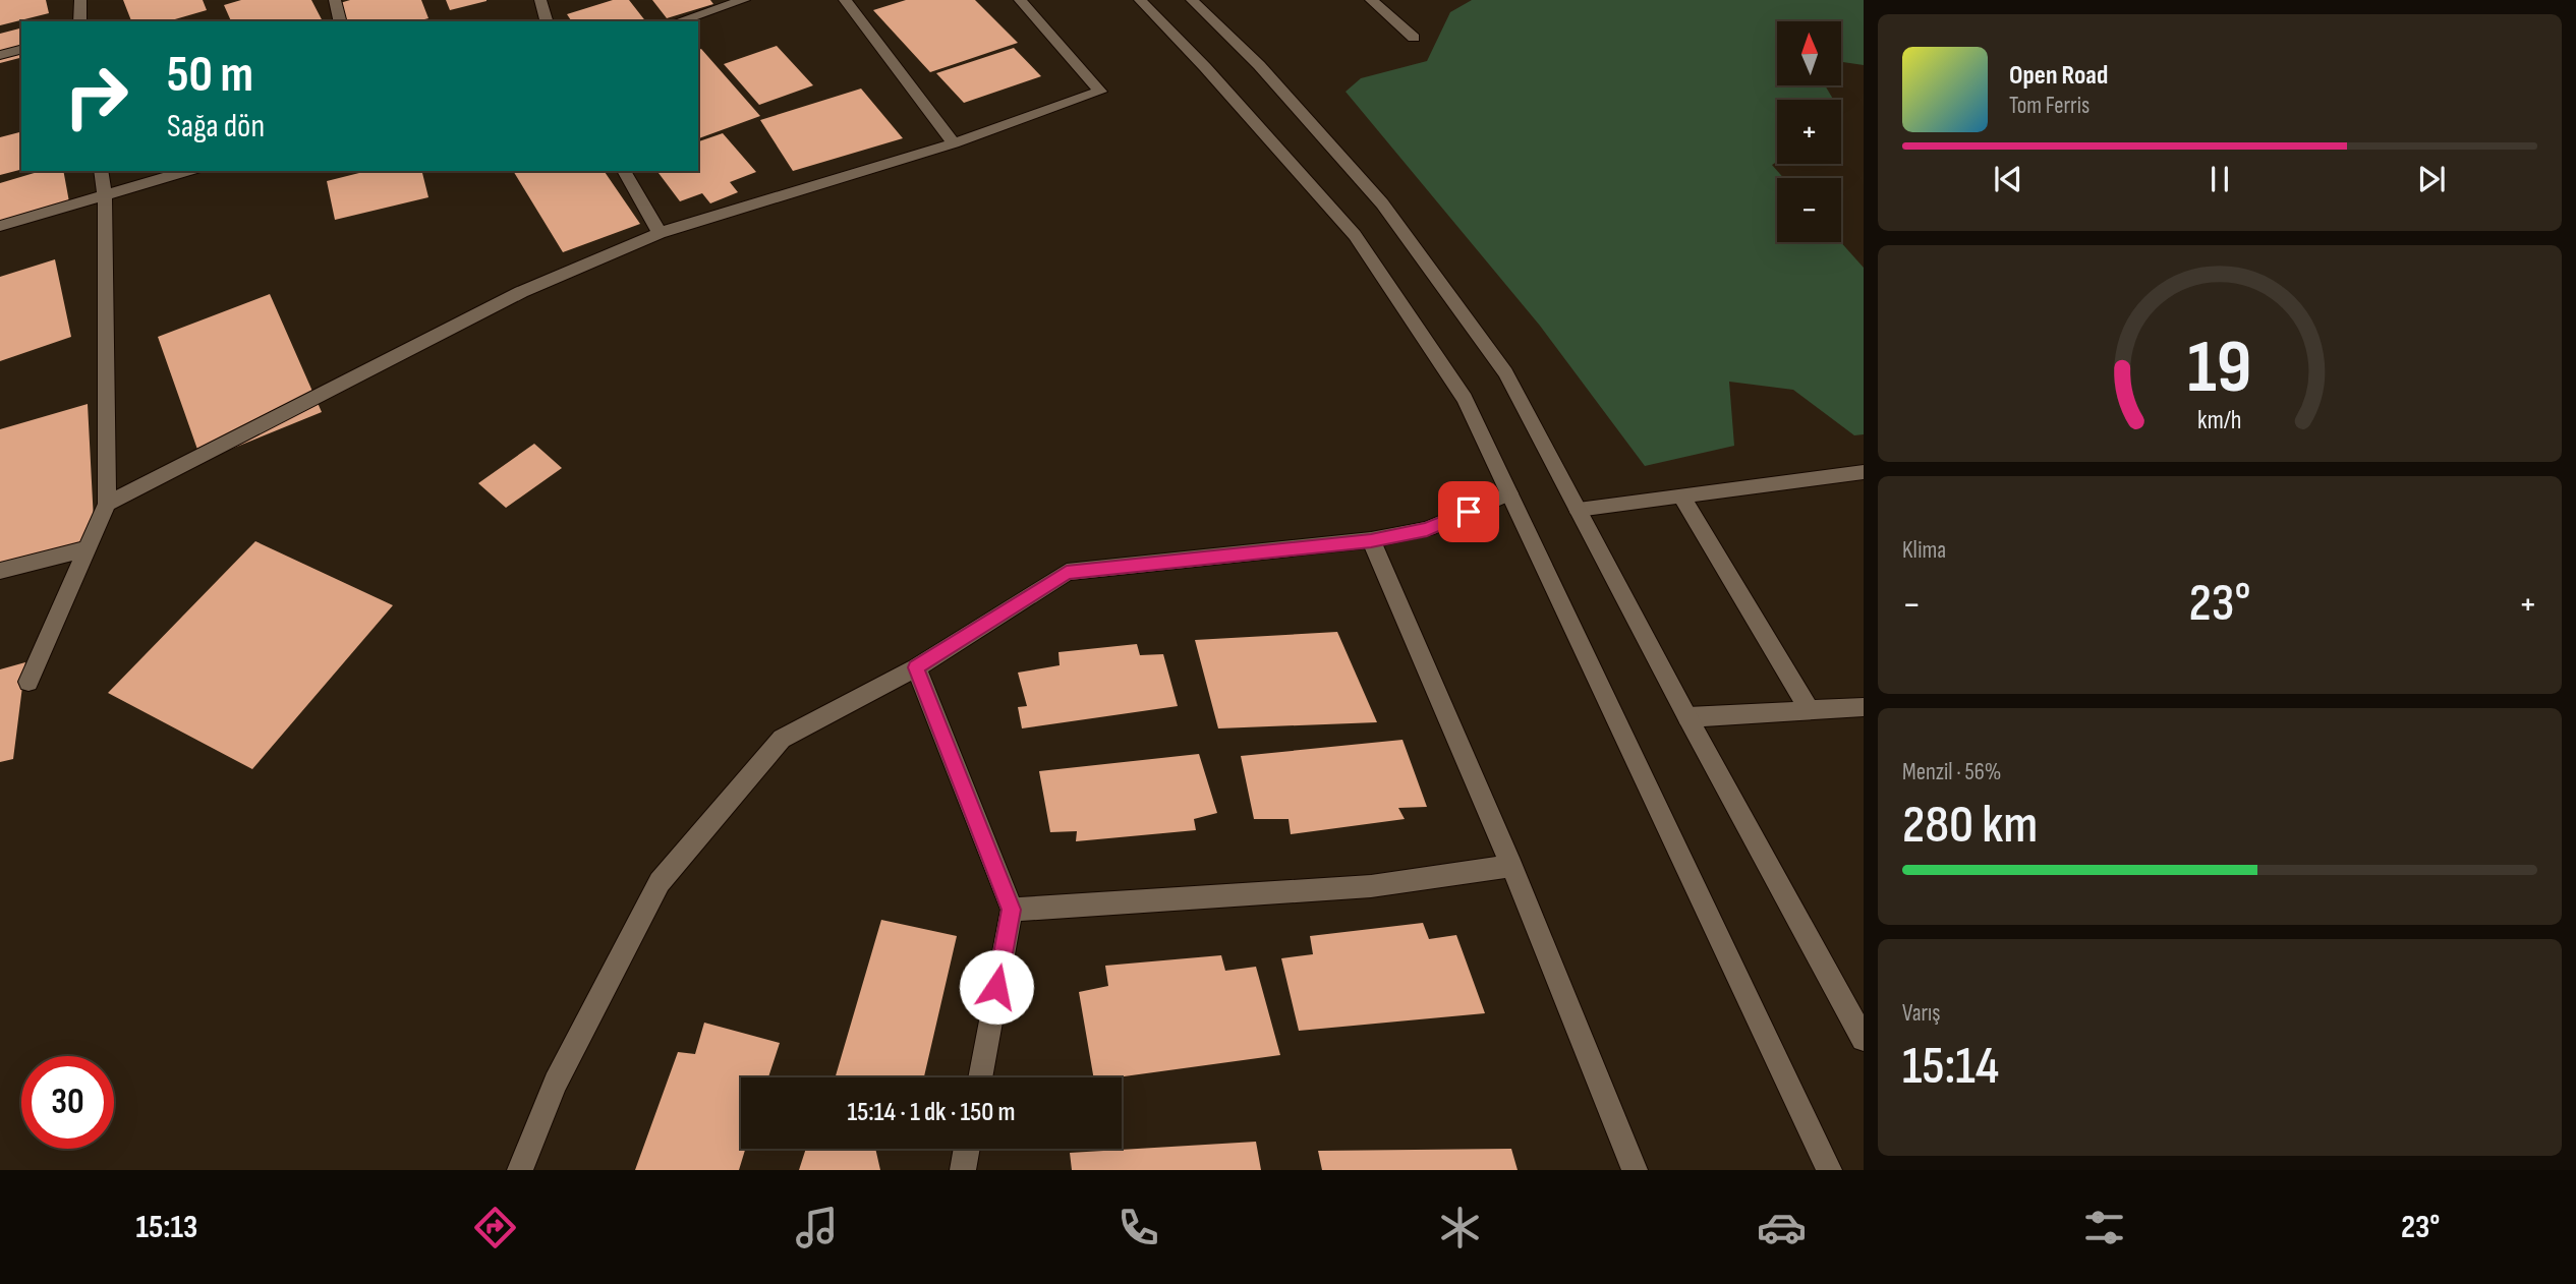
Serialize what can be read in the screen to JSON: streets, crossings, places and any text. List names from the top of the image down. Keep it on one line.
{"north":"top","page":{"map_buttons":["+","−"],"turn":["50 m","Sağa dön"],"song":["Open Road","Tom Ferris"],"tile":["Klima",["Menzil · 56%","280 km"],["Varış","15:14"]],"heat":["−","23°","+"],"limit":"30","trip":"15:14 · 1 dk · 150 m","tabs":["15:13","23°"],"gauge":["19","km/h"]}}
